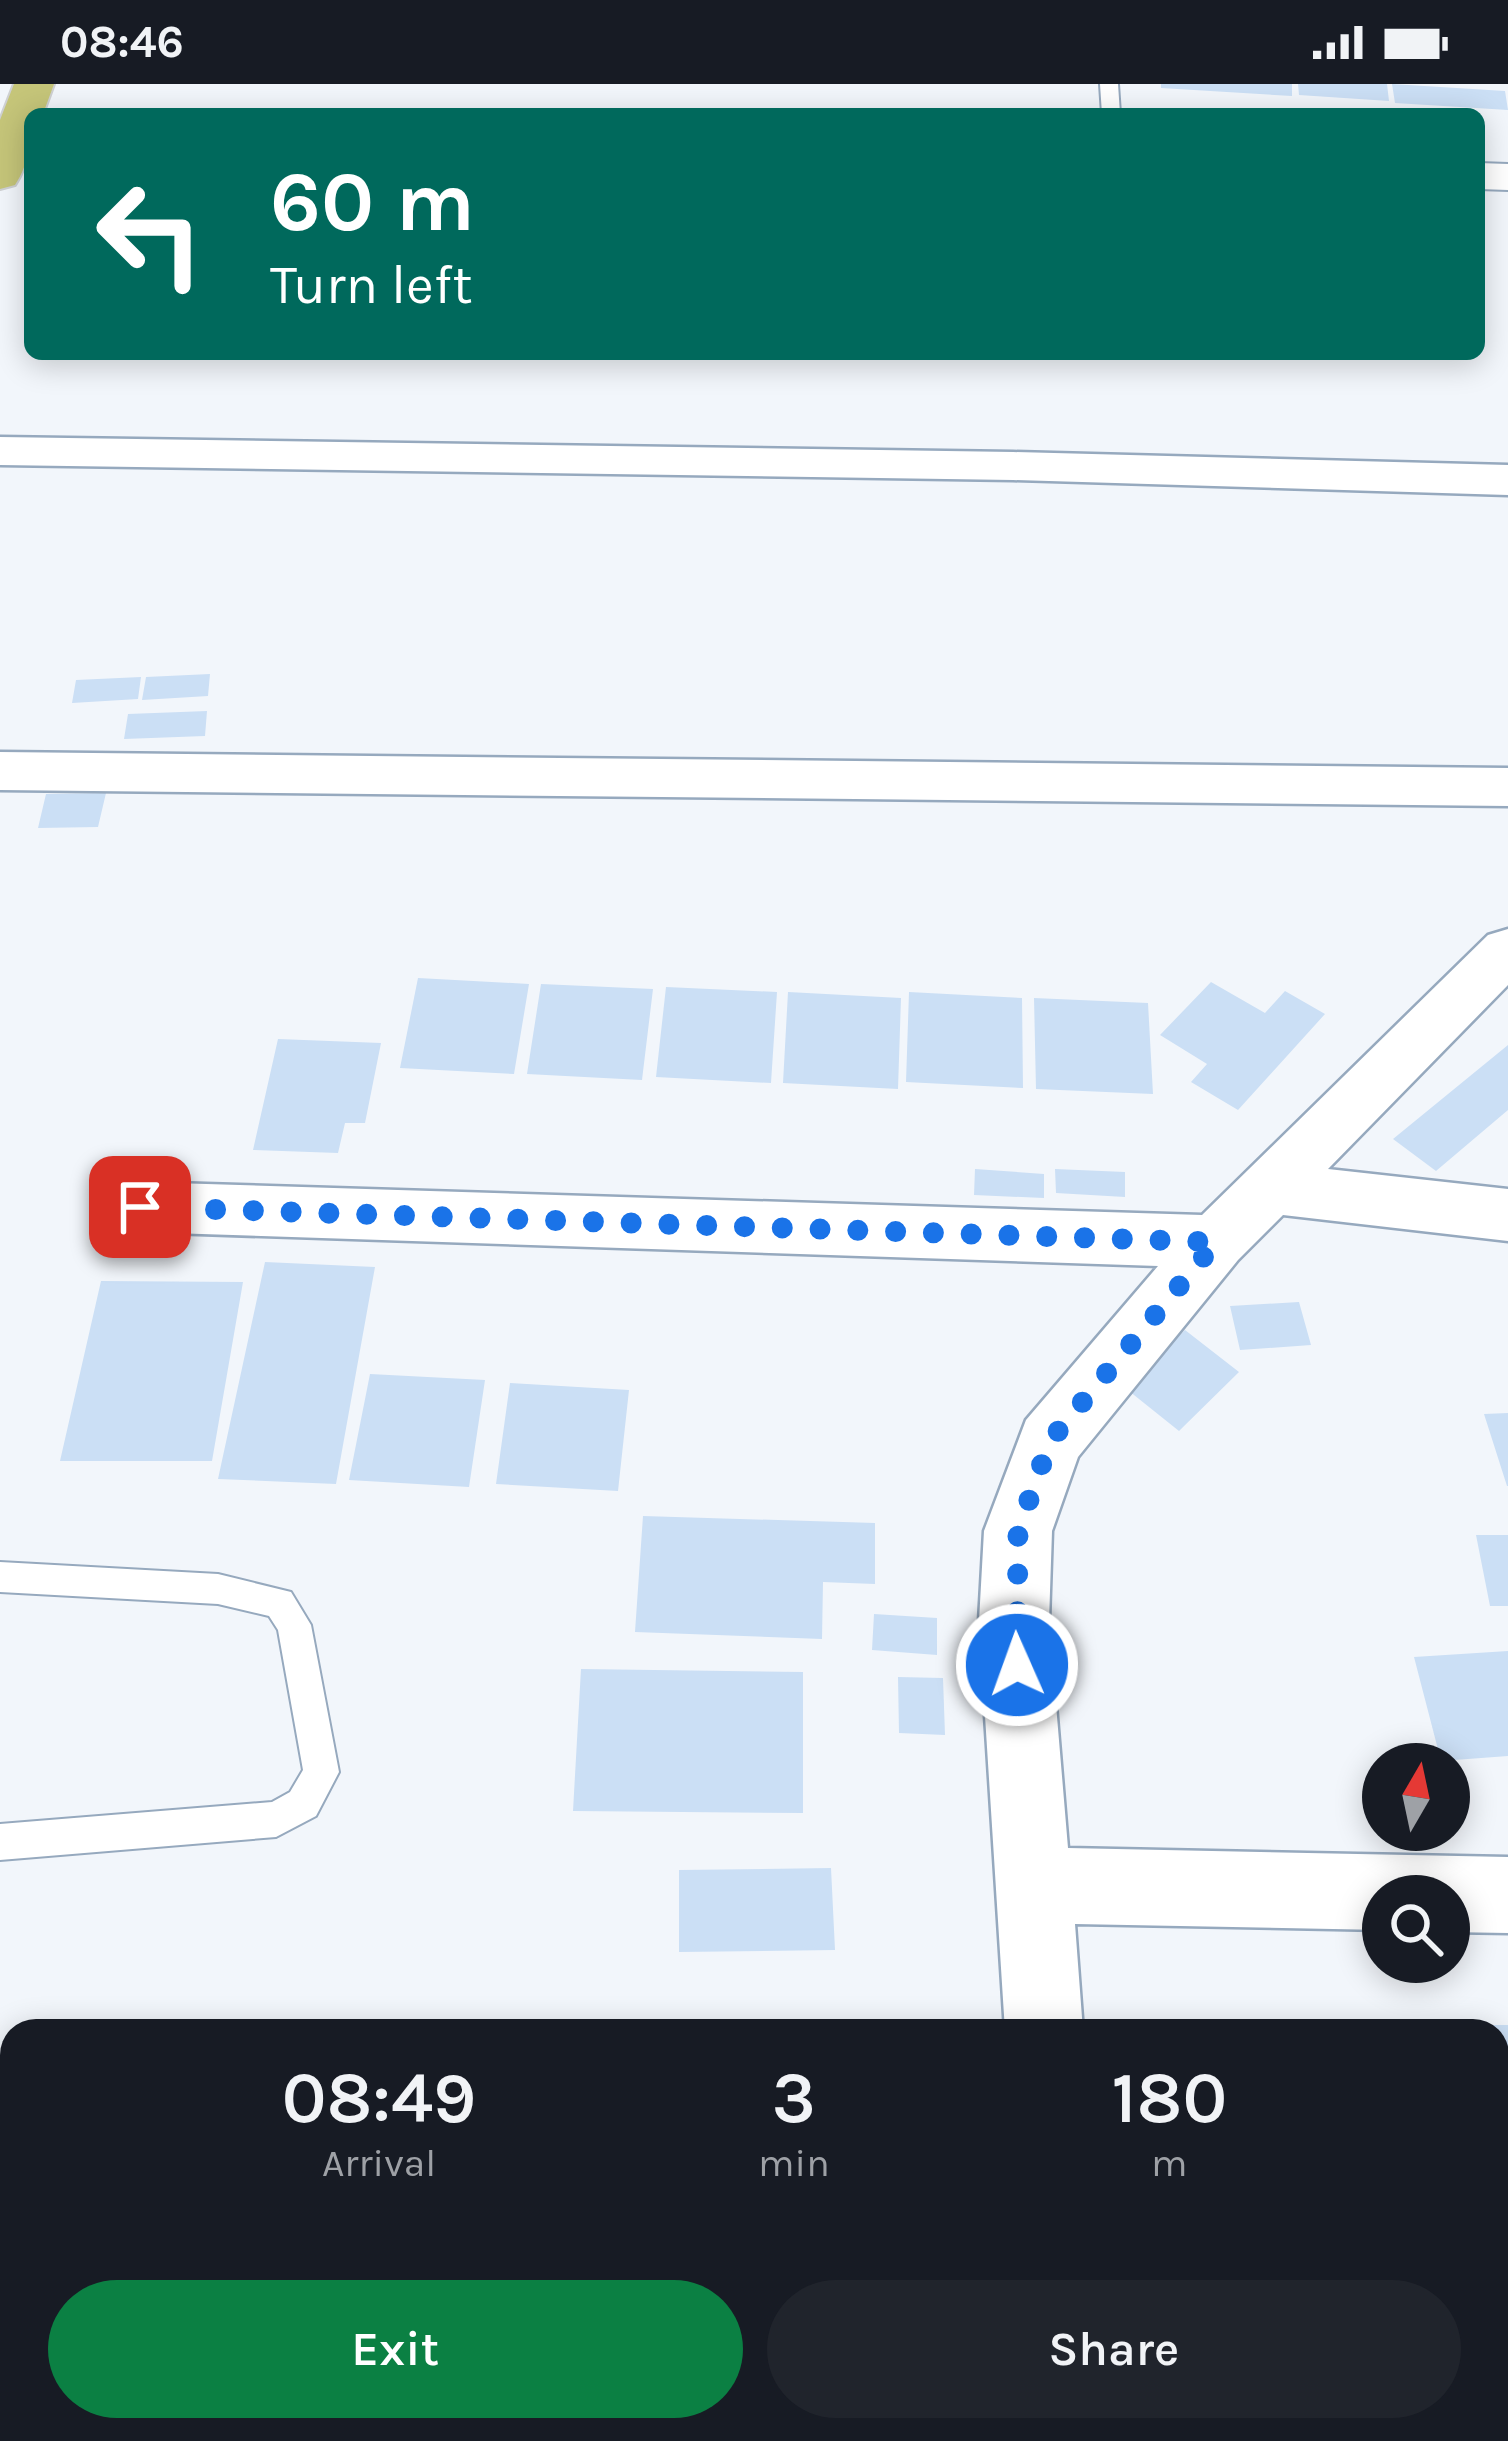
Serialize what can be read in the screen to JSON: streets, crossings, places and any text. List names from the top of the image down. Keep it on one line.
{"north":"top","page":{"status":"08:46","turn":["60 m","Turn left"],"eta":["08:49","Arrival","3","min","180","m"],"buttons":["Exit","Share"]}}
